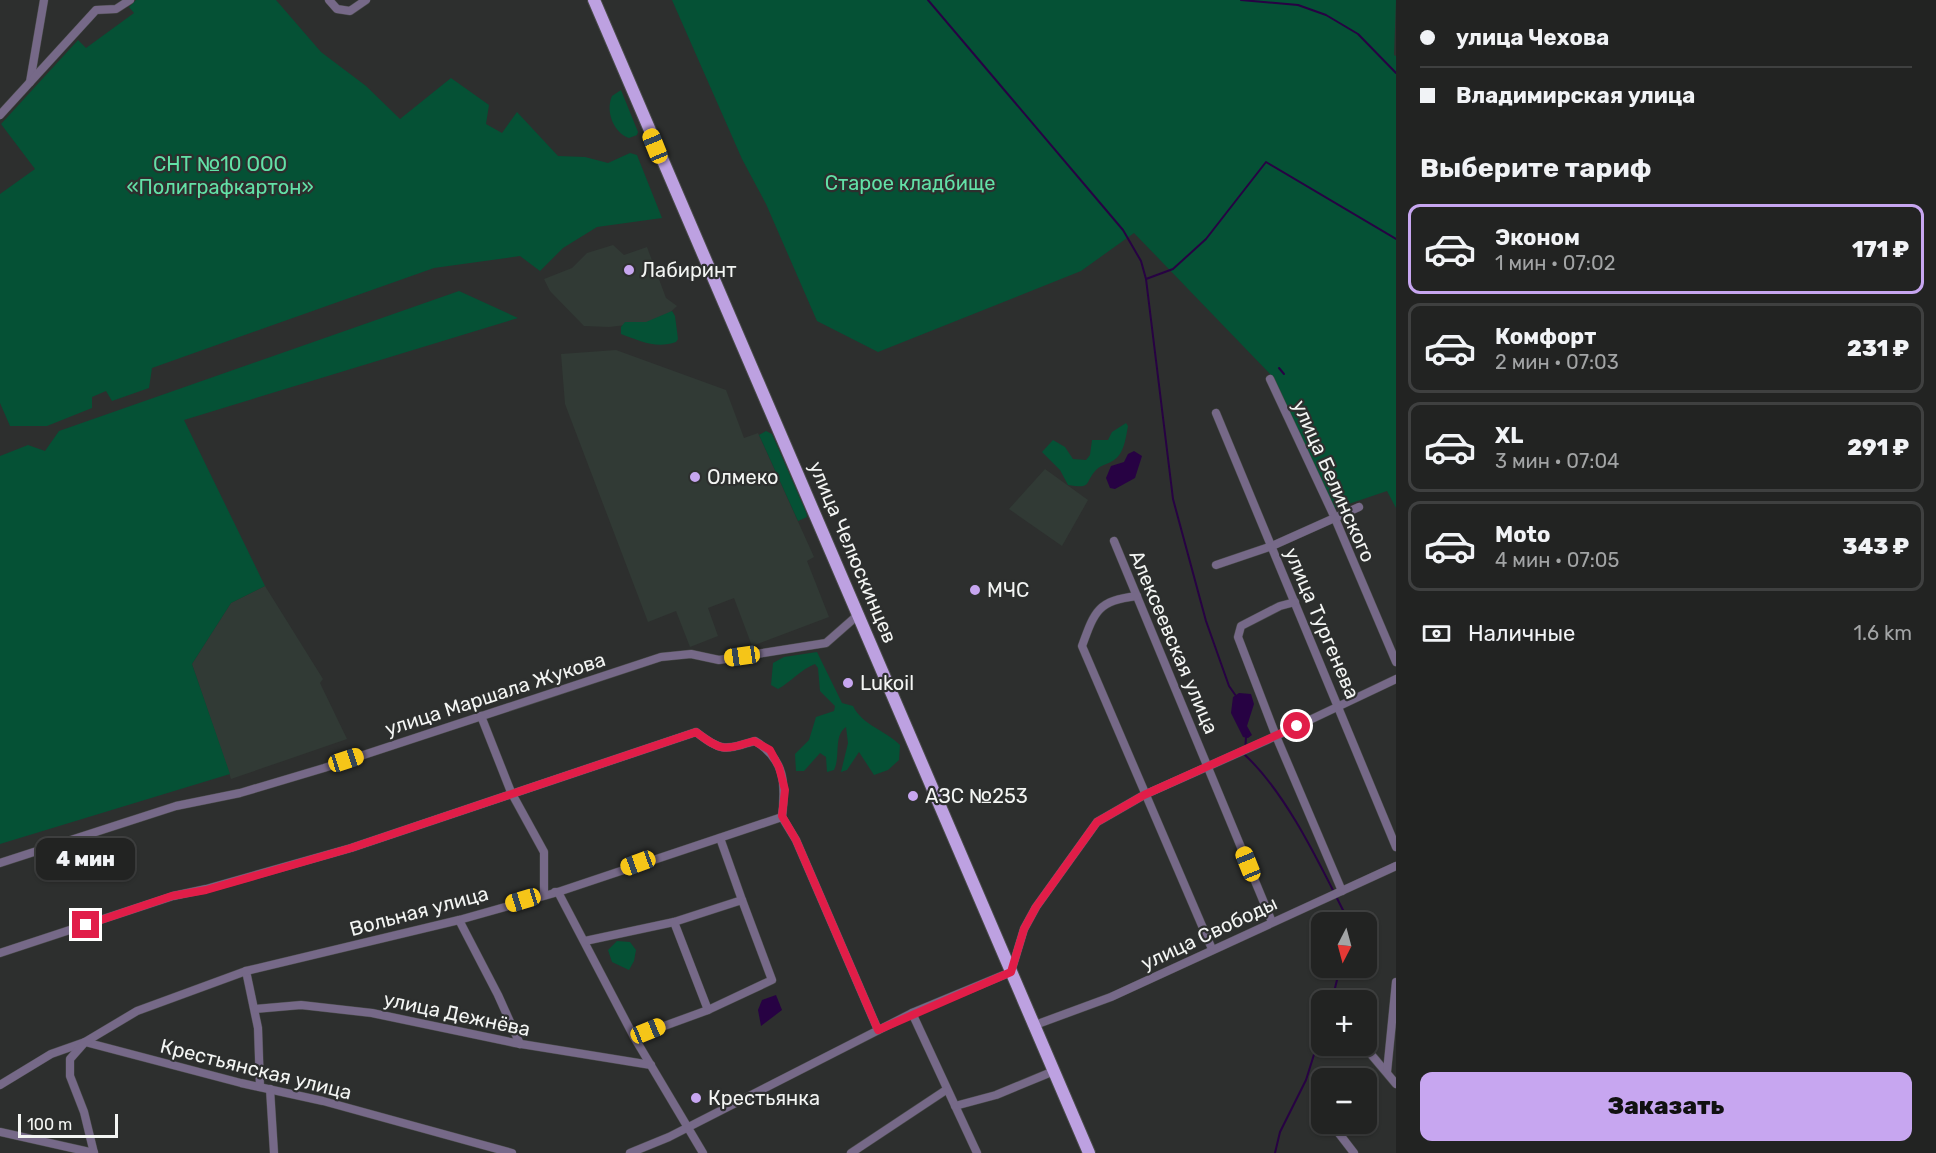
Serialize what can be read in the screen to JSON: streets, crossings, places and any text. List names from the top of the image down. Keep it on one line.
{"streets":{"main road":["улица Челюскинцев"],"street":["улица Белинского","улица Тургенева","Алексеевская улица","улица Маршала Жукова","Вольная улица","улица Свободы","улица Дежнёва","Крестьянская улица"]},"crossings":[["улица Челюскинцев","улица Маршала Жукова"],["улица Челюскинцев","улица Свободы"],["Алексеевская улица","улица Свободы"],["Вольная улица","Крестьянская улица"]],"parks":["СНТ №10 ООО «Полиграфкартон»","Старое кладбище"],"places":["Лабиринт","Олмеко","МЧС","Lukoil","АЗС №253","Крестьянка"],"scale_bar":"100 m","north":"bottom","page":{"banner":["улица Чехова","Владимирская улица"],"heading":"Выберите тариф","list":[{"name":"Эконом","note":"1 мин · 07:02","value":"171 ₽"},{"name":"Комфорт","note":"2 мин · 07:03","value":"231 ₽"},{"name":"XL","note":"3 мин · 07:04","value":"291 ₽"},{"name":"Moto","note":"4 мин · 07:05","value":"343 ₽"}],"pay":["Наличные","1.6 km"],"bubble":"4 мин","map_buttons":["+","−"],"buttons":"Заказать","scale":"100 m"}}
